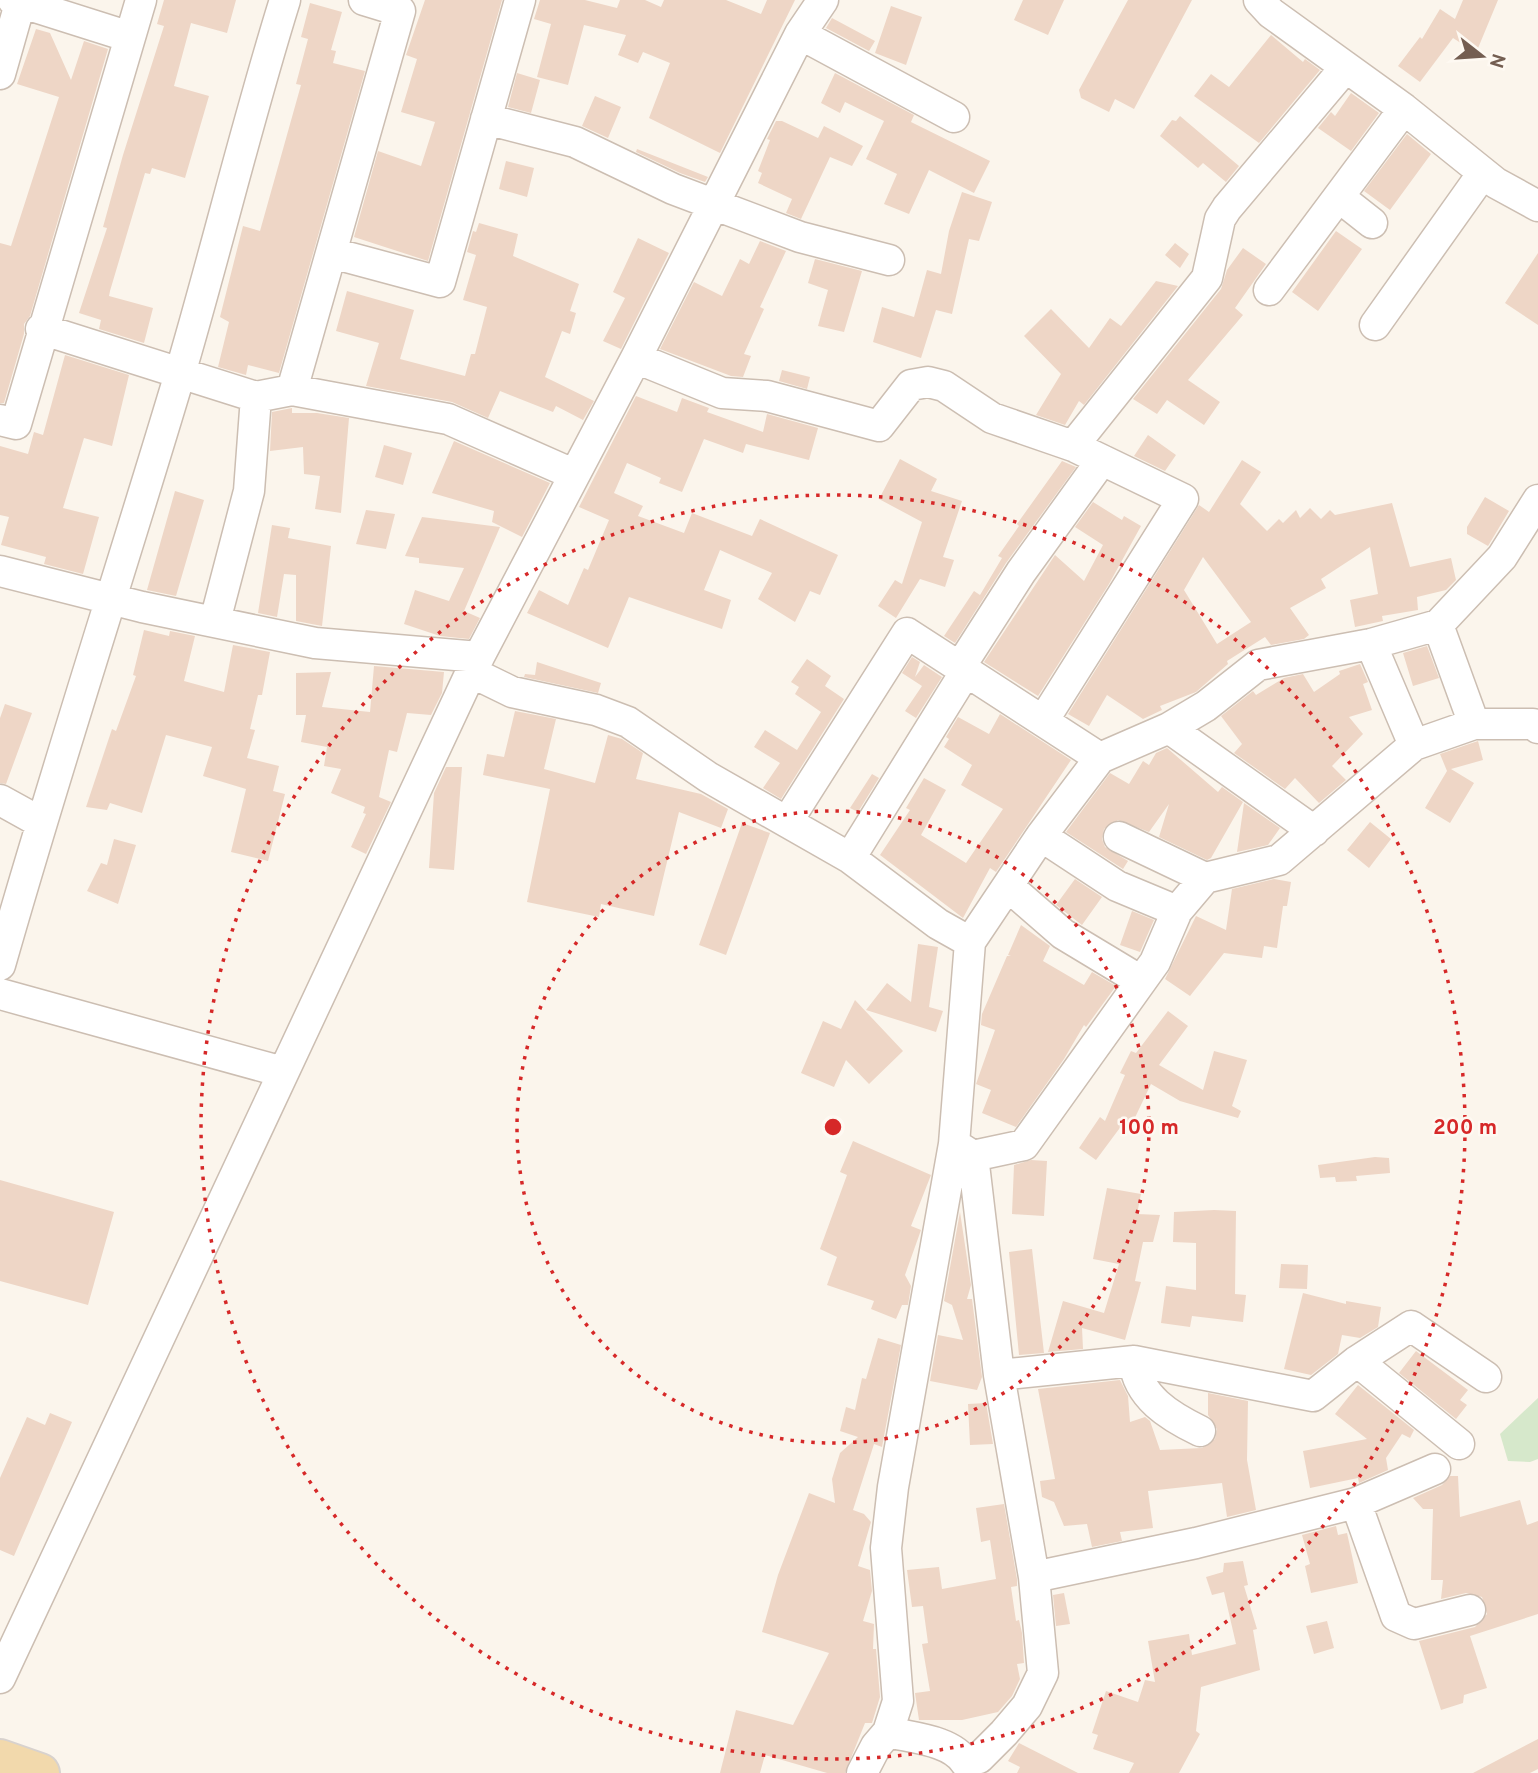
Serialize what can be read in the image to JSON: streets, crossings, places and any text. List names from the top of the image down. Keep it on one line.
{"north":"right","rings":["100 m","200 m"]}
